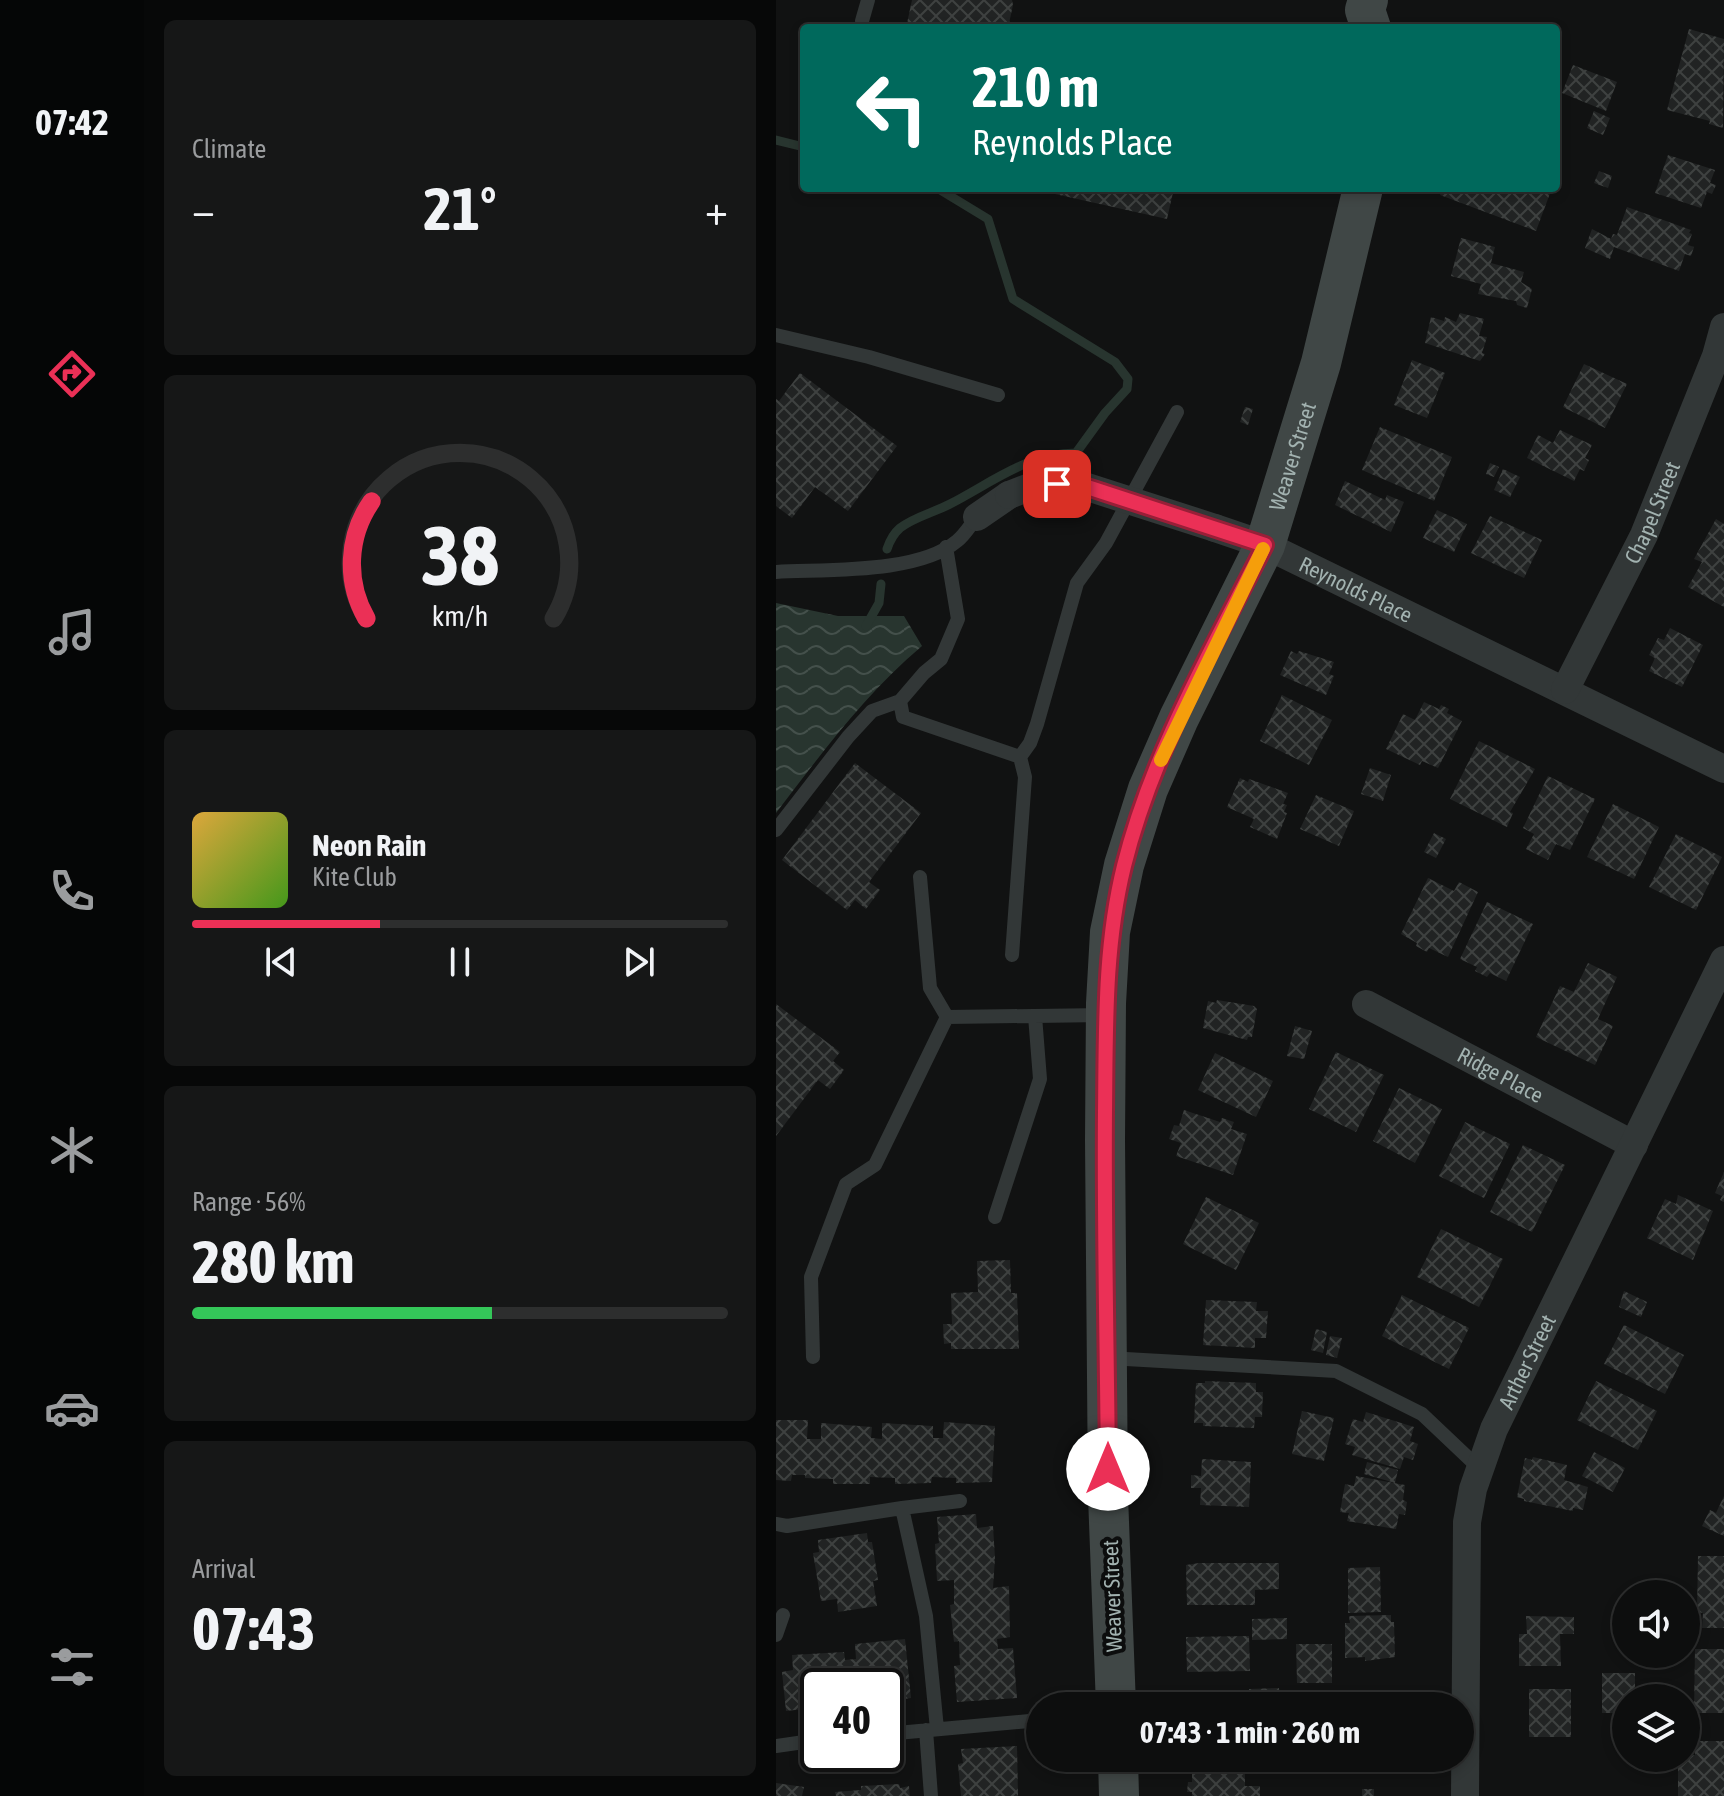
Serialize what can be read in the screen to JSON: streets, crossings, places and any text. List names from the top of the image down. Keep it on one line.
{"streets":{"street":["Weaver Street","Chapel Street","Reynolds Place","Ridge Place","Arther Street"]},"crossings":[["Weaver Street","Reynolds Place"],["Chapel Street","Reynolds Place"],["Ridge Place","Arther Street"]],"page":{"tabs":"07:42","tile":["Climate",["Range · 56%","280 km"],["Arrival","07:43"]],"turn":["210 m","Reynolds Place"],"heat":["−","21°","+"],"song":["Neon Rain","Kite Club"],"limit":"40","trip":"07:43 · 1 min · 260 m","gauge":["38","km/h"]}}
